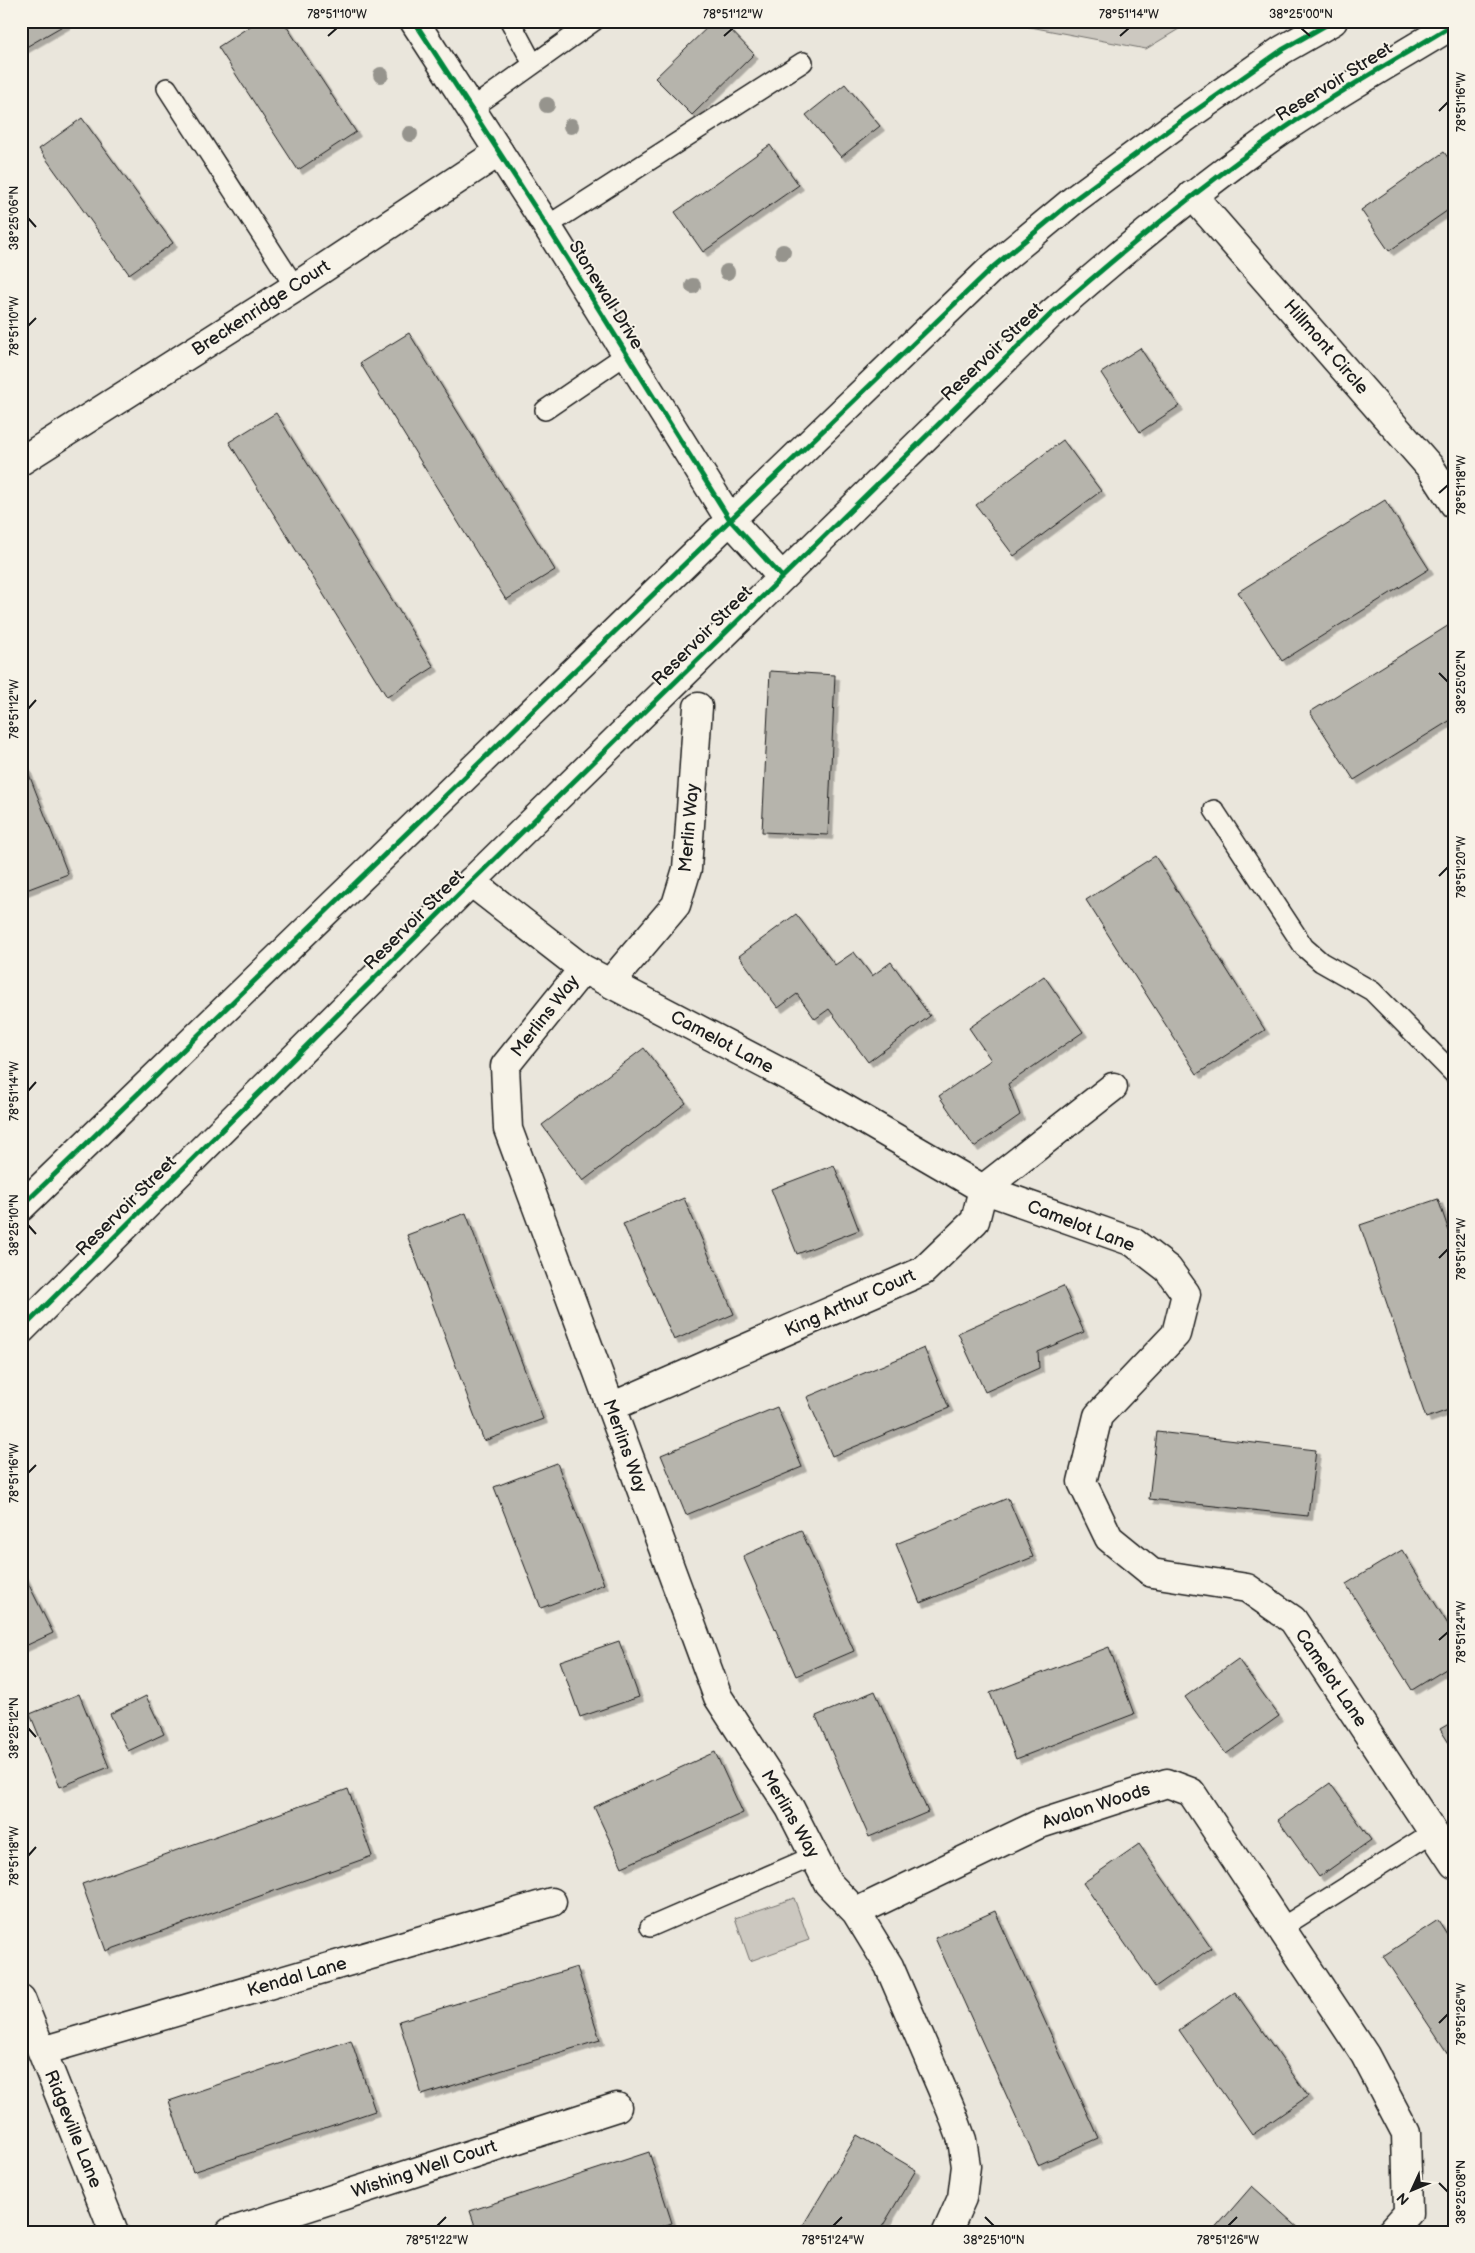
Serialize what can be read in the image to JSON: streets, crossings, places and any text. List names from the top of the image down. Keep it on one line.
{"streets":{"street":["Reservoir Street","Stonewall Drive","Breckenridge Court","Hillmont Circle","Merlin Way","Merlins Way","Camelot Lane","King Arthur Court","Avalon Woods","Kendal Lane","Ridgeville Lane","Wishing Well Court"]},"crossings":[["Reservoir Street","Stonewall Drive"],["Reservoir Street","Hillmont Circle"],["Reservoir Street","Camelot Lane"],["Stonewall Drive","Breckenridge Court"],["Merlin Way","Camelot Lane"],["Merlins Way","Camelot Lane"],["Merlins Way","King Arthur Court"],["Merlins Way","Avalon Woods"],["Camelot Lane","King Arthur Court"],["Kendal Lane","Ridgeville Lane"]],"north":"bottom left","coordinates":["78°51'10\"W","78°51'12\"W","78°51'14\"W","38°25'00\"N","78°51'16\"W","38°25'06\"N","78°51'18\"W","38°25'02\"N","78°51'20\"W","38°25'10\"N","78°51'22\"W","78°51'24\"W","38°25'12\"N","78°51'26\"W","38°25'08\"N"]}
